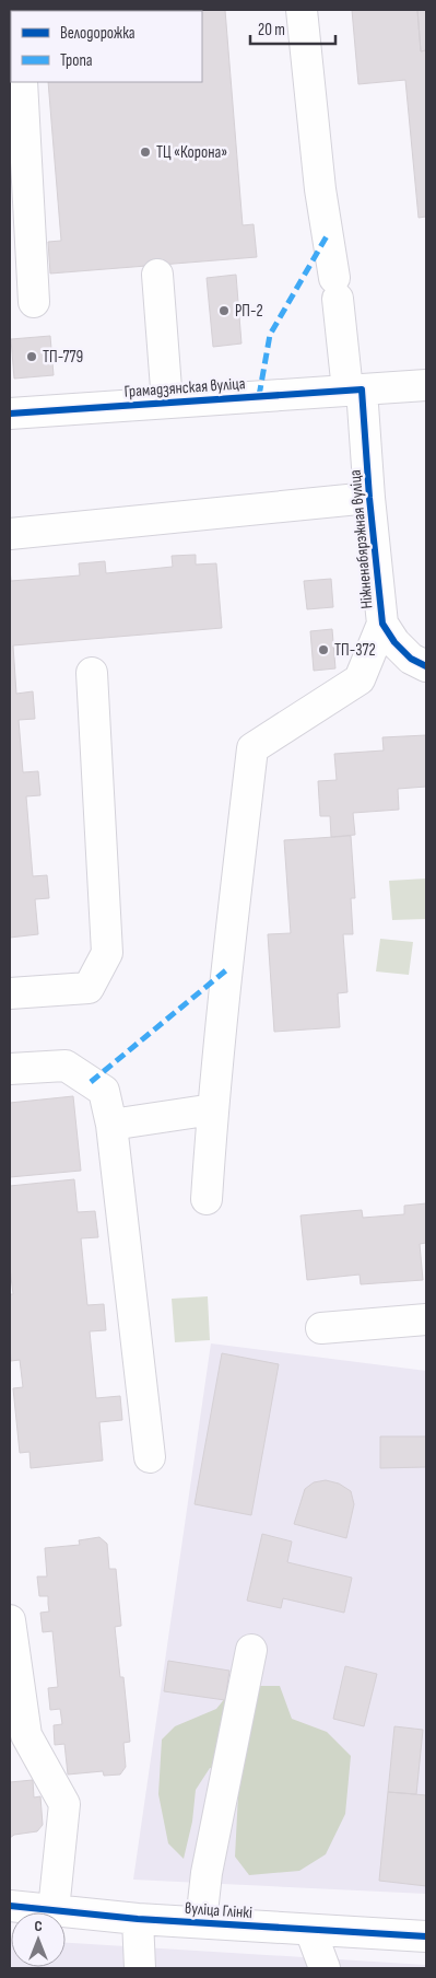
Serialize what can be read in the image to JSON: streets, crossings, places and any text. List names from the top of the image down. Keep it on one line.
{"streets":{"street":["Грамадзянская вуліца","Ніжненабярэжная вуліца","вуліца Глінкі"]},"crossings":[["Грамадзянская вуліца","Ніжненабярэжная вуліца"]],"places":["ТЦ «Корона»","РП-2","ТП-779","ТП-372"],"legend":["Велодорожка","Тропа"],"scale_bar":"20 m","north":"top"}
